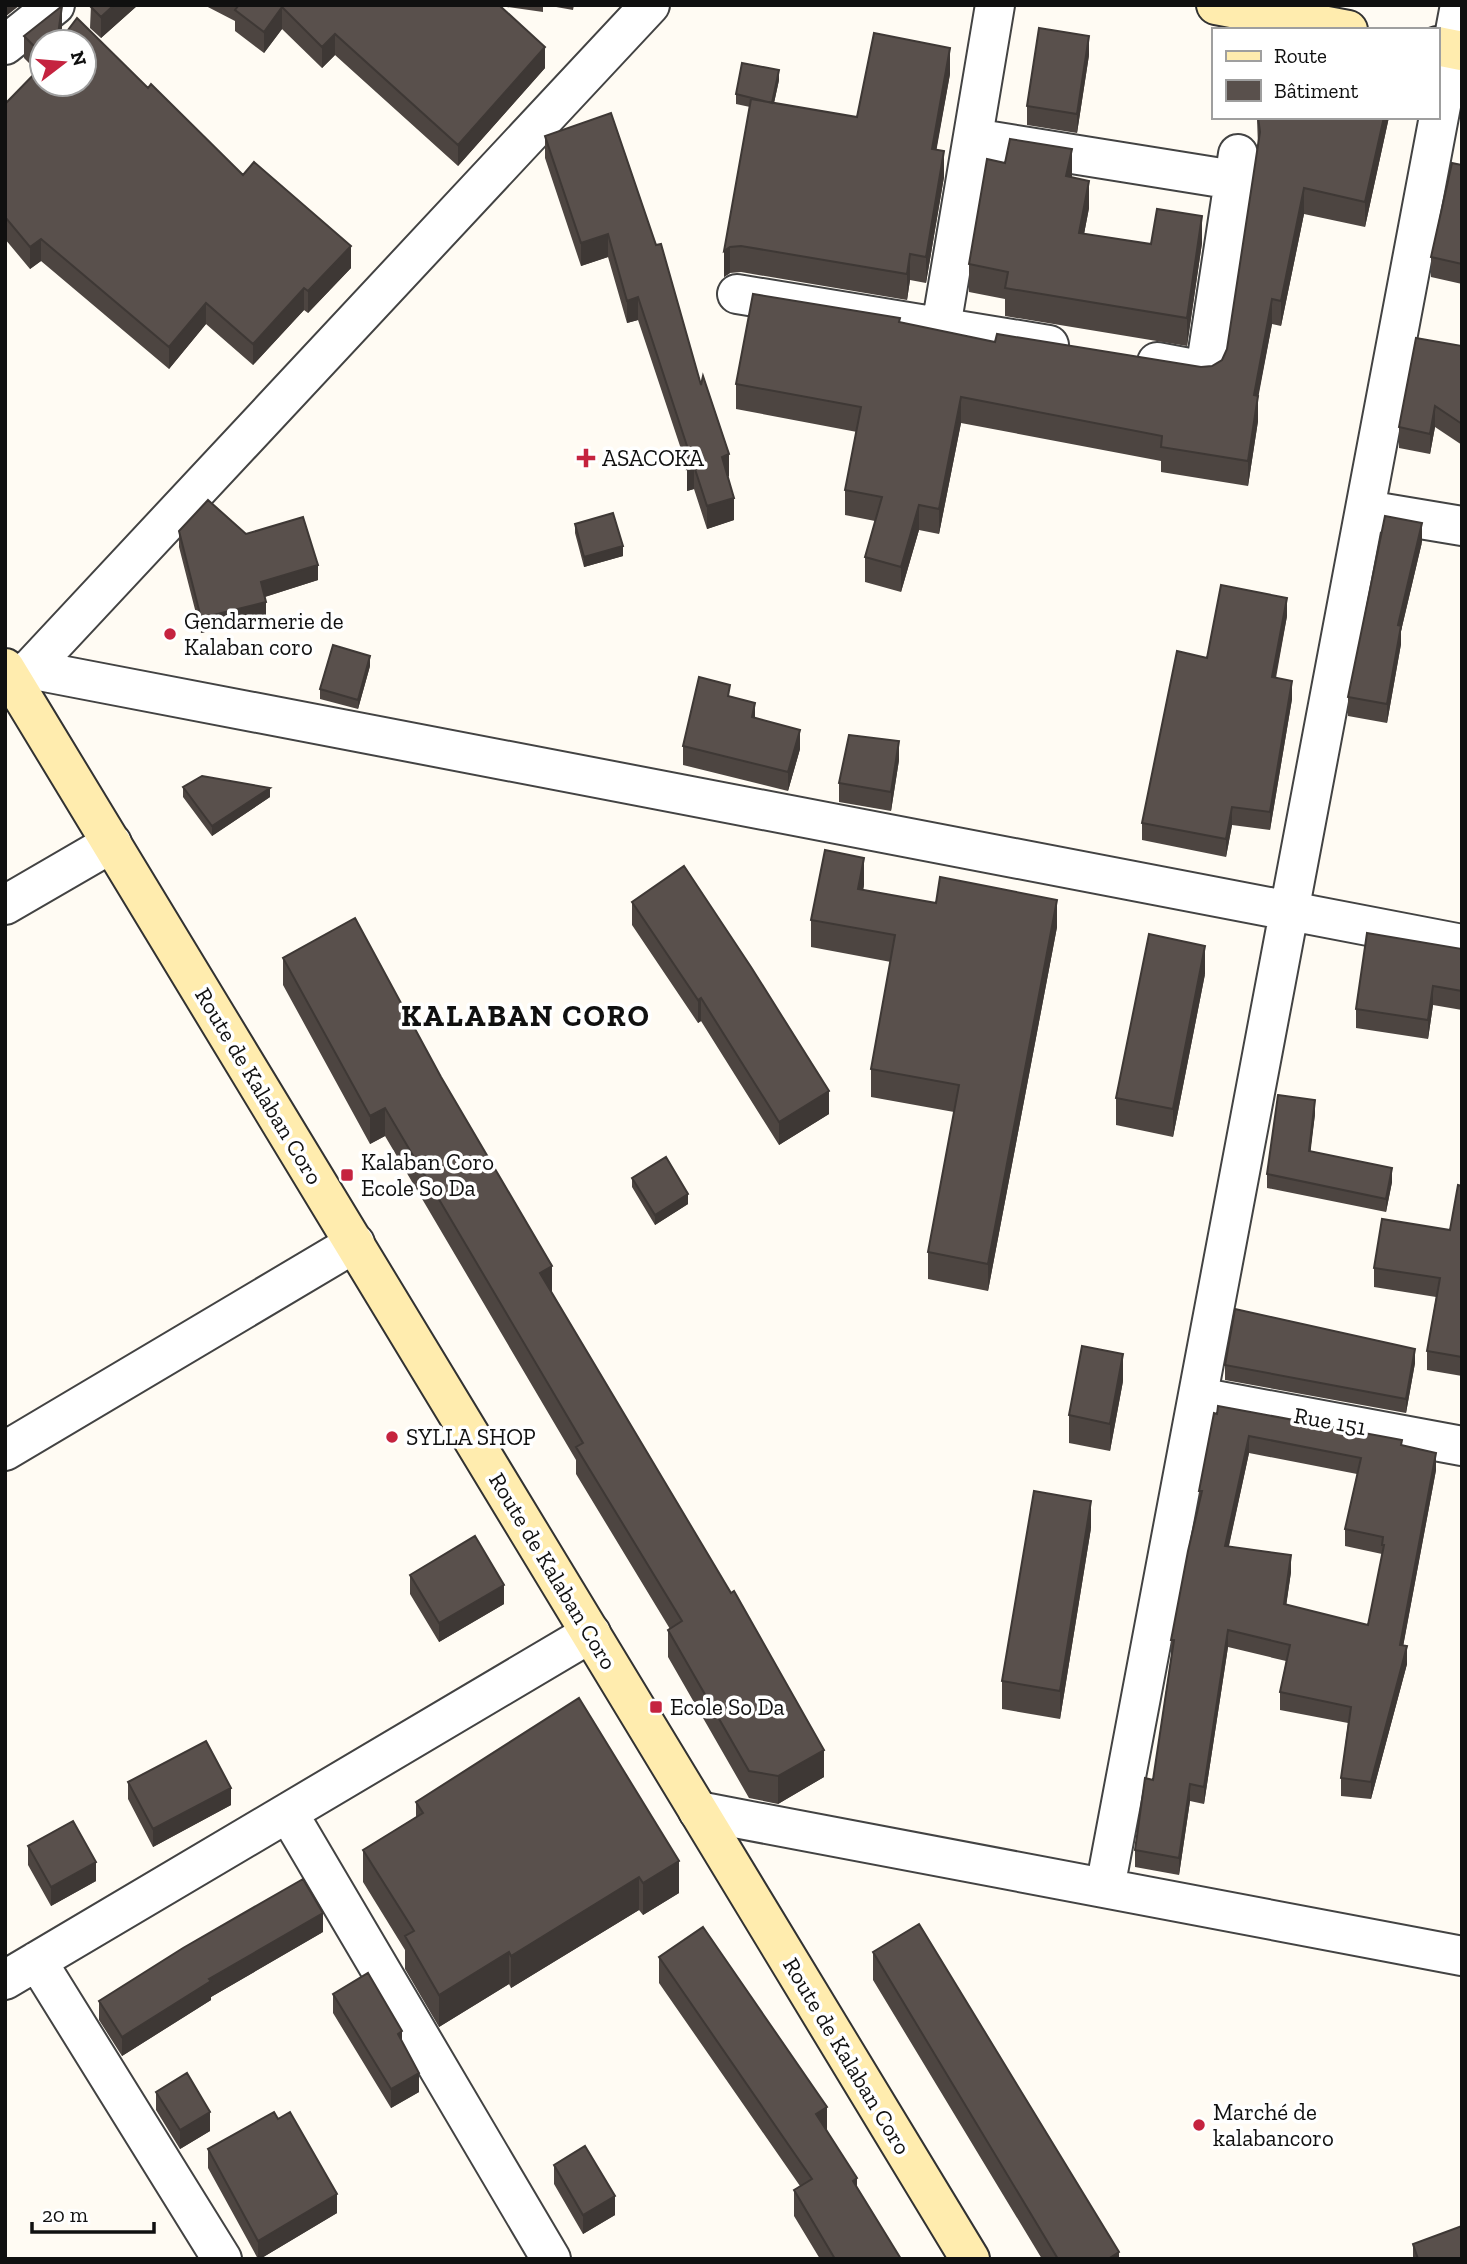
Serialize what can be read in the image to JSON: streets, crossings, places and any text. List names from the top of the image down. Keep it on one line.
{"streets":{"main road":["Route de Kalaban Coro"],"street":["Rue 151"]},"districts":["KALABAN CORO"],"places":{"health":["ASACOKA"],"other":["Gendarmerie de Kalaban coro","SYLLA SHOP","Marché de kalabancoro"],"transit":["Kalaban Coro Ecole So Da","Ecole So Da"]},"legend":["Route","Bâtiment"],"scale_bar":"20 m","north":"right"}
